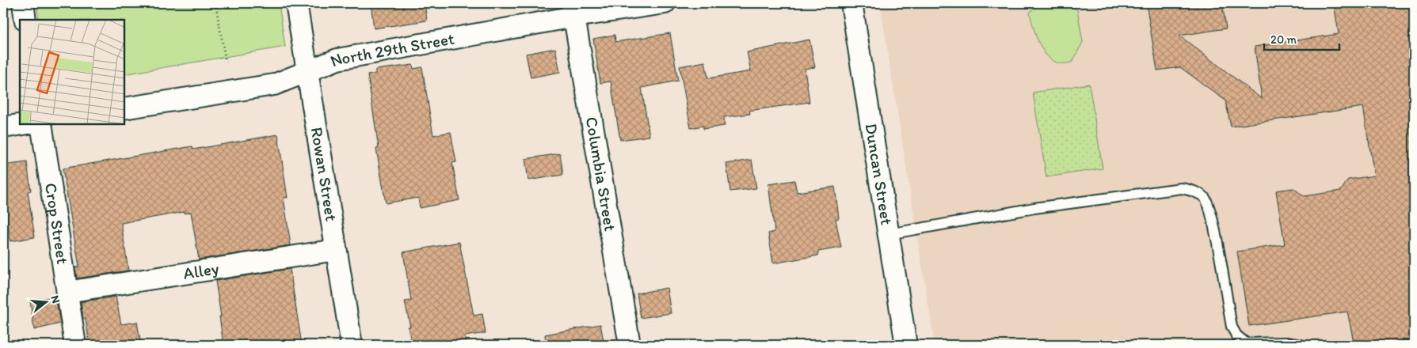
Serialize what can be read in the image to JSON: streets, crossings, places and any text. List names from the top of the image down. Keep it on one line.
{"streets":{"street":["North 29th Street","Rowan Street","Columbia Street","Duncan Street","Crop Street","Alley"]},"crossings":[["North 29th Street","Rowan Street"],["North 29th Street","Columbia Street"],["Rowan Street","Alley"],["Crop Street","Alley"]],"scale_bar":"20 m","north":"right"}
